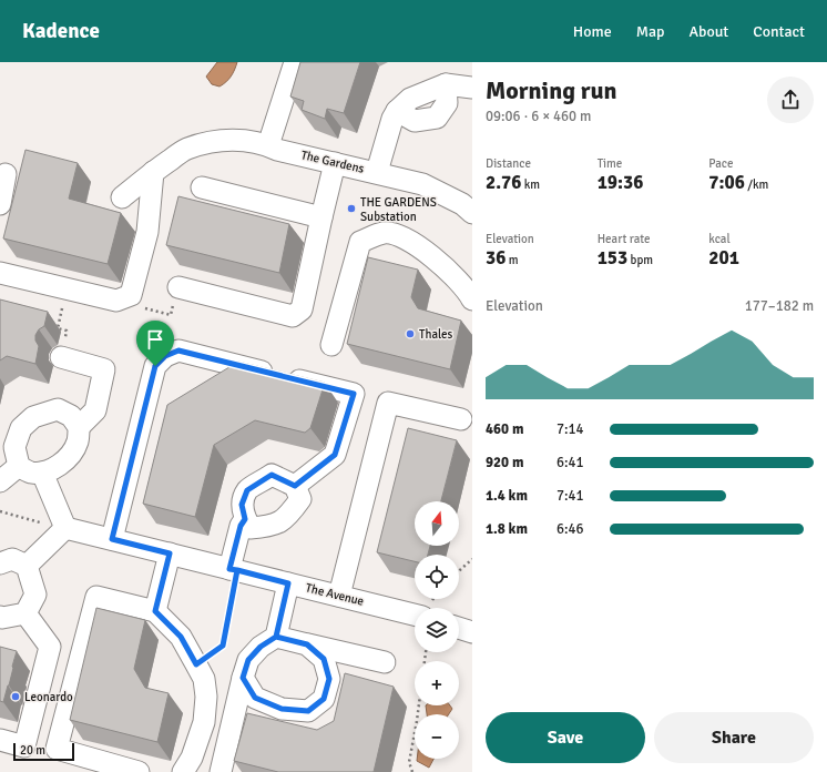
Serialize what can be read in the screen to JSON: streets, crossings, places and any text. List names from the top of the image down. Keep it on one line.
{"streets":{"street":["The Gardens","The Avenue"]},"places":["THE GARDENS Substation","Thales","Leonardo"],"scale_bar":"20 m","north":"top","page":{"header":"Kadence","nav":["Home","Map","About","Contact"],"heading":["Morning run","09:06 · 6 × 460 m"],"stats":[["Distance","2.76 km"],["Time","19:36"],["Pace","7:06 /km"],["Elevation","36 m"],["Heart rate","153 bpm"],["kcal","201"]],"chart":["Elevation","177–182 m"],"list":[{"name":"460 m","note":"7:14"},{"name":"920 m","note":"6:41"},{"name":"1.4 km","note":"7:41"},{"name":"1.8 km","note":"6:46"}],"map_buttons":["+","−"],"buttons":["Save","Share"],"scale":"20 m"}}
